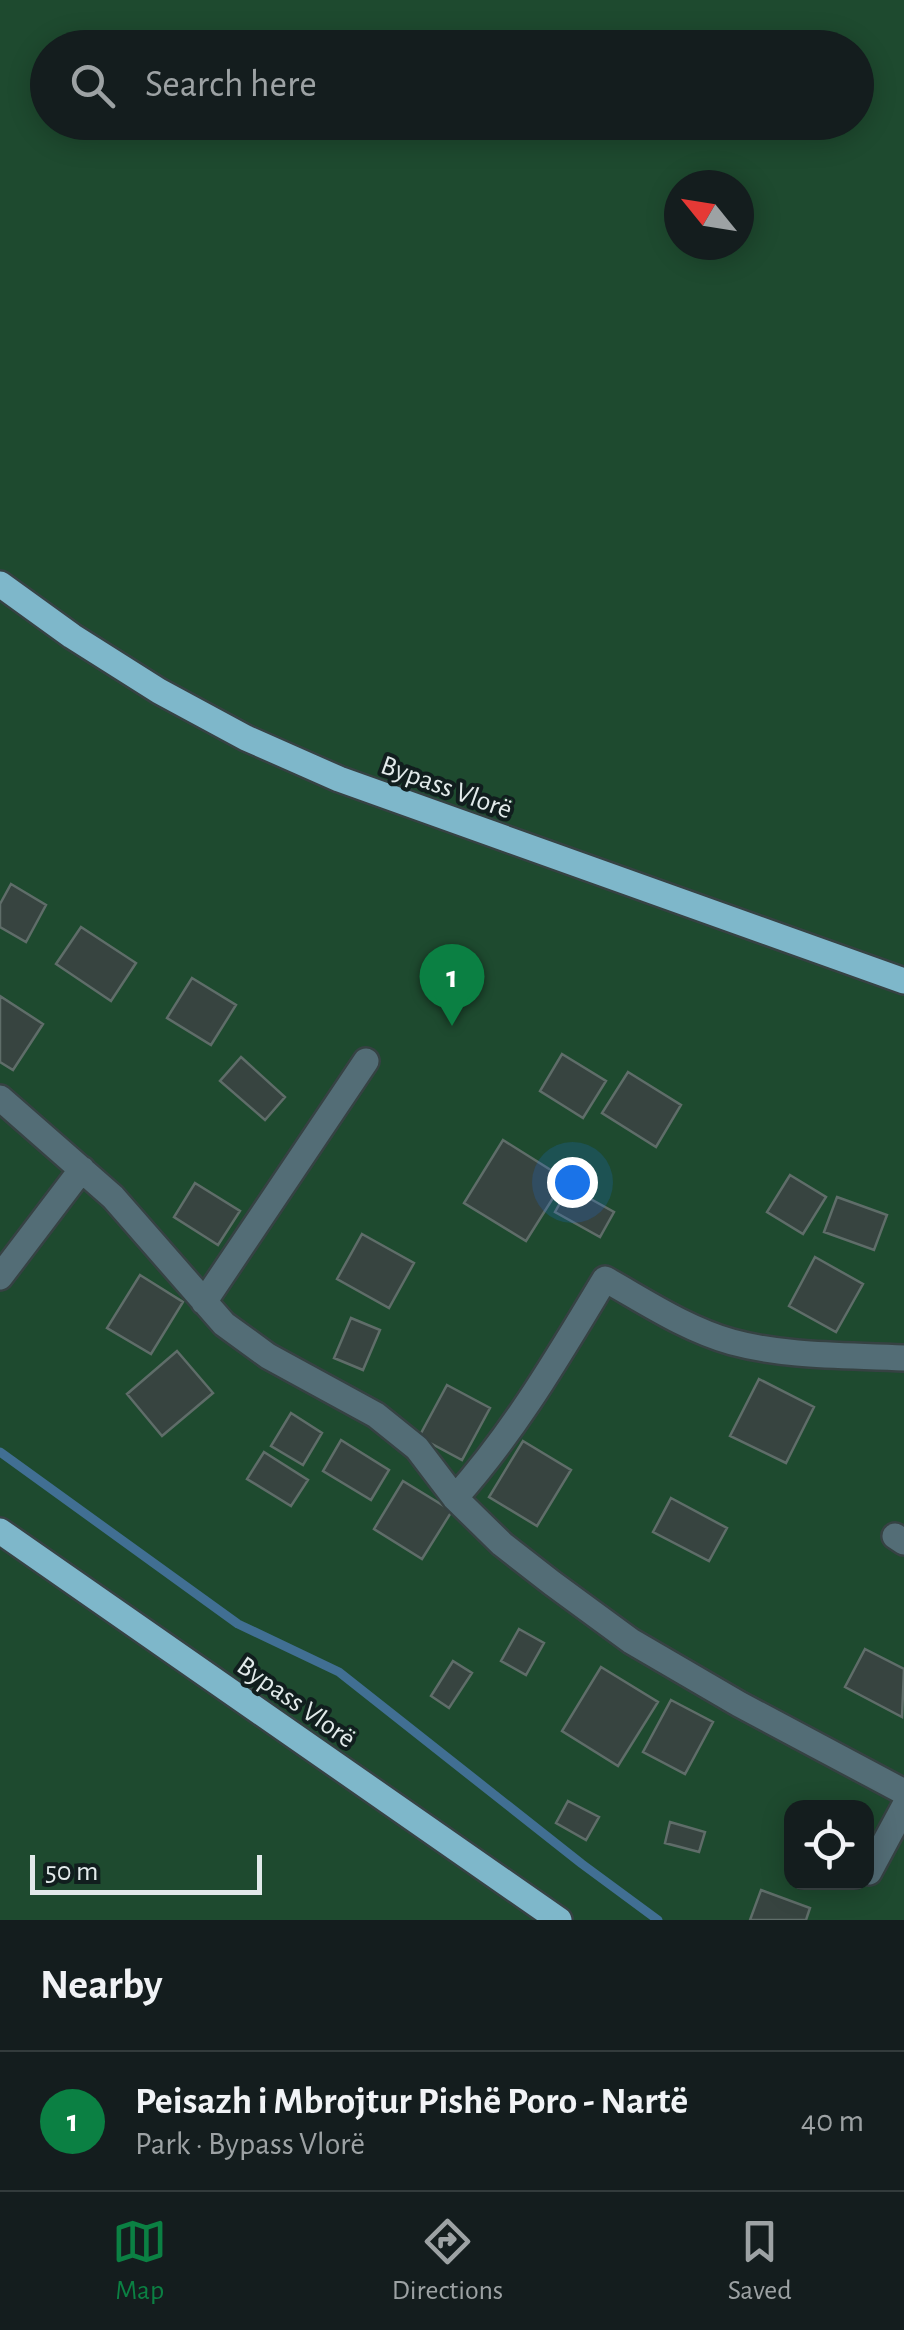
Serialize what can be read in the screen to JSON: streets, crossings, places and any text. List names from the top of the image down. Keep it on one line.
{"streets":{"main road":["Bypass Vlorë"]},"scale_bar":"50 m","north":"top left","page":{"search":"Search here","pins":"1","scale":"50 m","heading":"Nearby","list":[{"mark":"1","name":"Peisazh i Mbrojtur Pishë Poro - Nartë","note":"Park · Bypass Vlorë","value":"40 m"}],"nav":["Map","Directions","Saved"]}}
